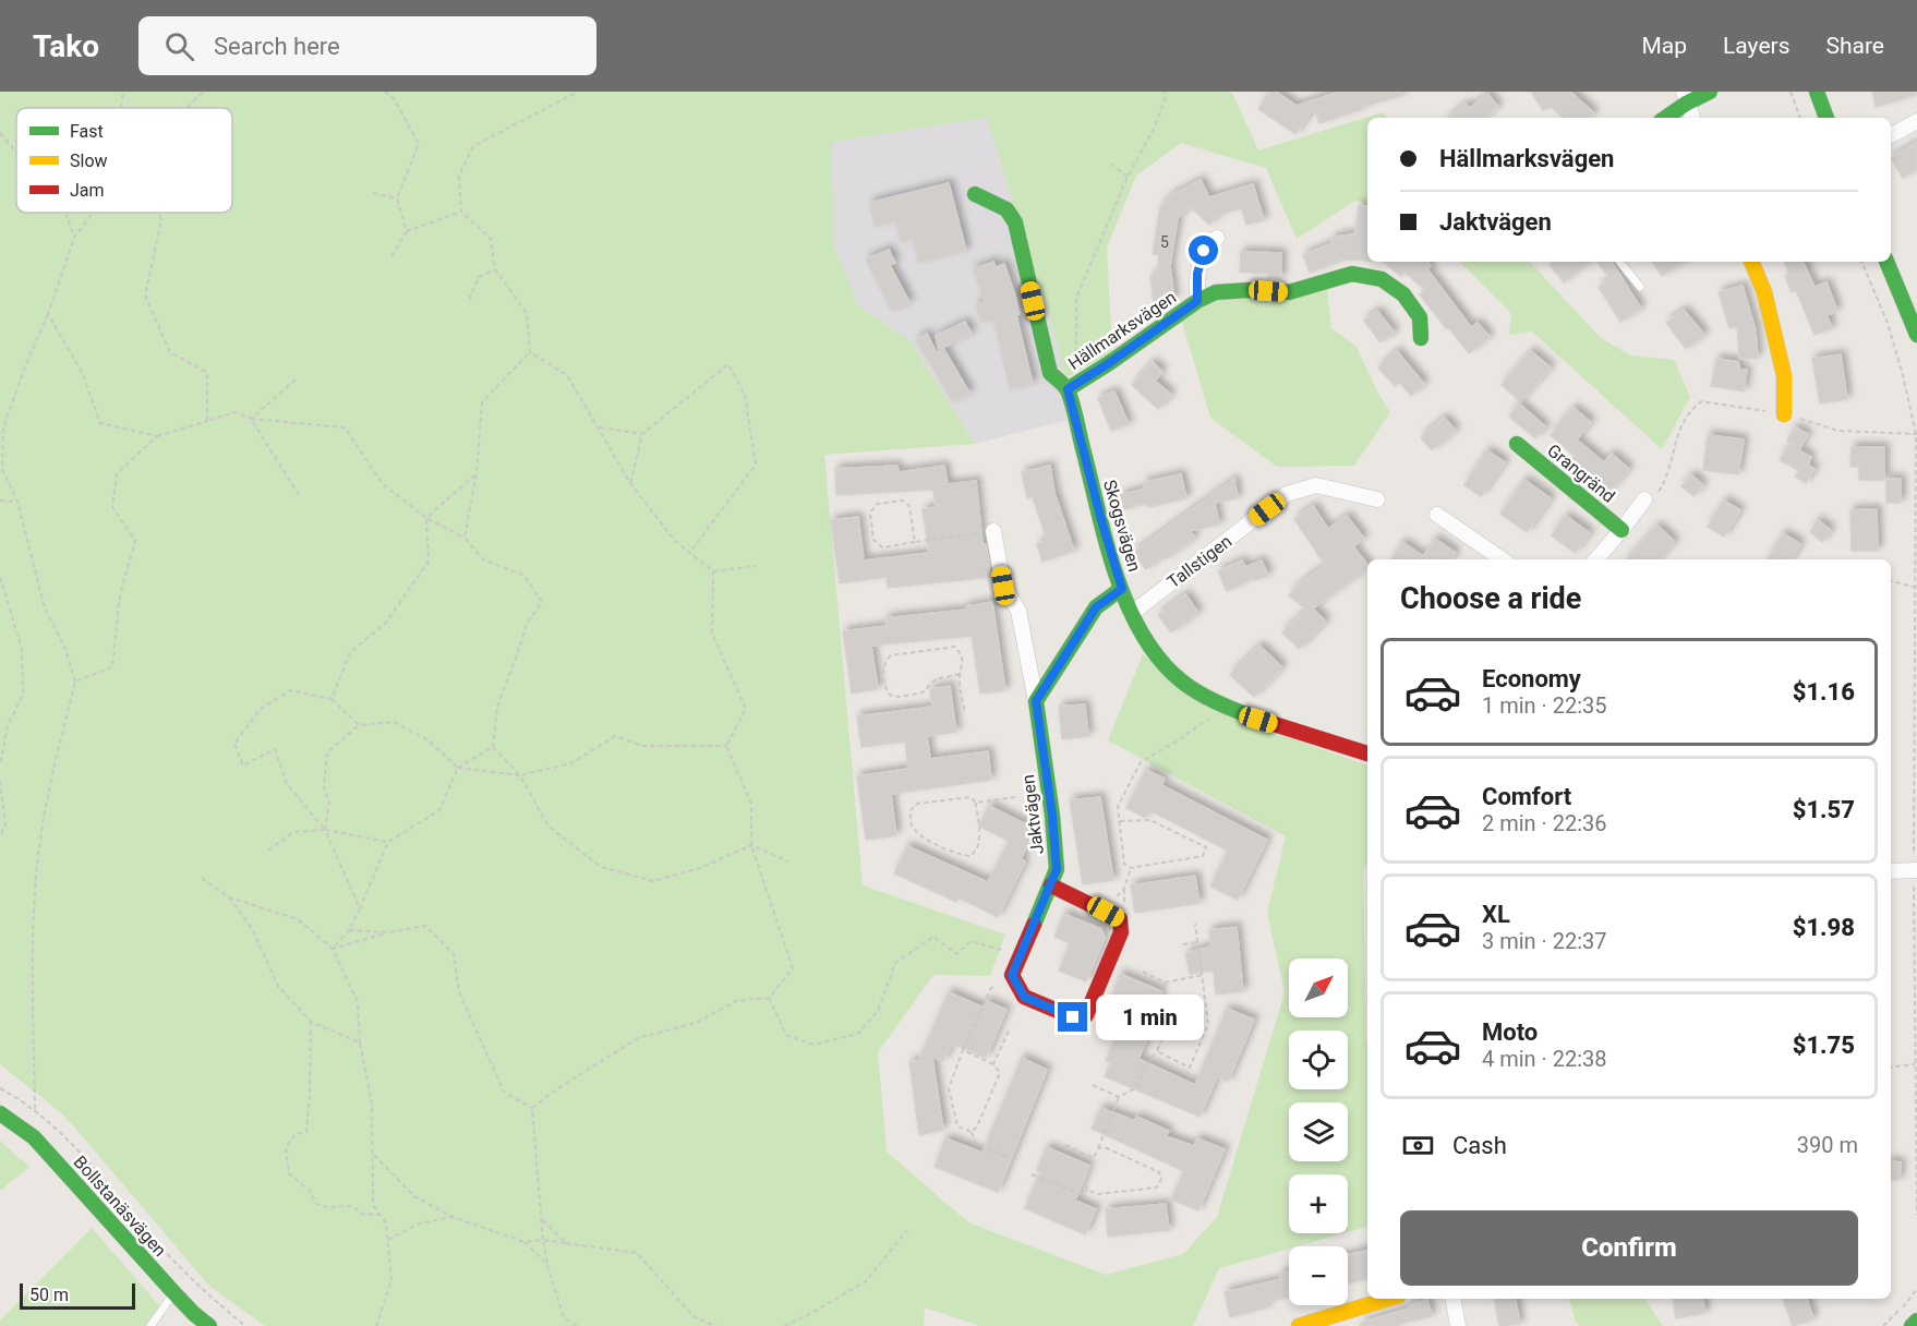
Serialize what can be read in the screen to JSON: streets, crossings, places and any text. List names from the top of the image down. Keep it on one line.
{"streets":{"street":["Hällmarksvägen","Grangränd","Skogsvägen","Tallstigen","Jaktvägen","Bollstanäsvägen"]},"crossings":[["Hällmarksvägen","Skogsvägen"],["Skogsvägen","Tallstigen"]],"house_numbers":["5"],"legend":["Fast","Slow","Jam"],"scale_bar":"50 m","north":"top right","page":{"header":"Tako","search":"Search here","nav":["Map","Layers","Share"],"banner":["Hällmarksvägen","Jaktvägen"],"heading":"Choose a ride","list":[{"name":"Economy","note":"1 min · 22:35","value":"$1.16"},{"name":"Comfort","note":"2 min · 22:36","value":"$1.57"},{"name":"XL","note":"3 min · 22:37","value":"$1.98"},{"name":"Moto","note":"4 min · 22:38","value":"$1.75"}],"map_buttons":["+","−"],"bubble":"1 min","pay":["Cash","390 m"],"buttons":"Confirm","scale":"50 m"}}
